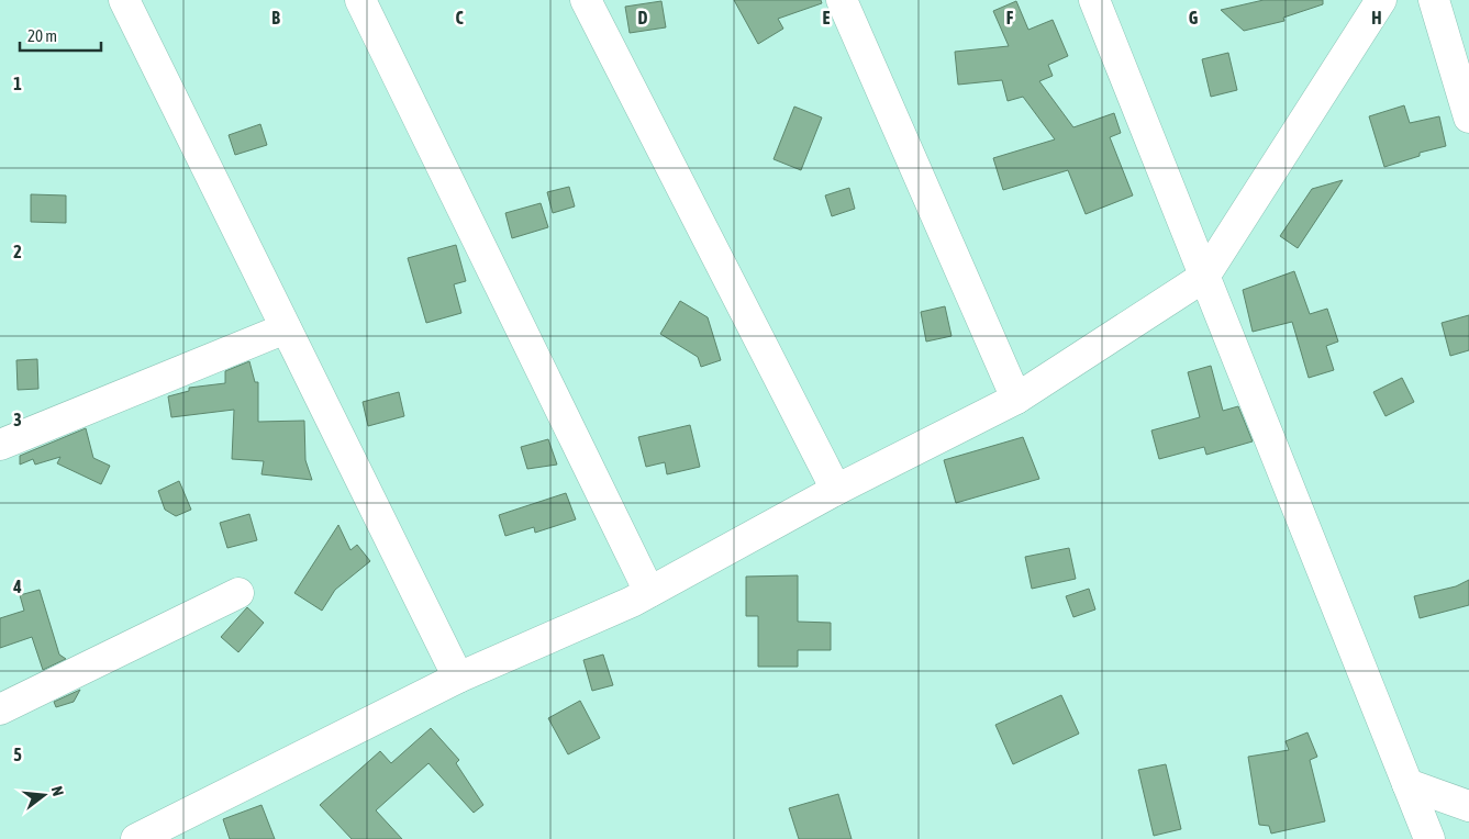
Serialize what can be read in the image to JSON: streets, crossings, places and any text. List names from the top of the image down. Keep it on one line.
{"scale_bar":"20 m","north":"right","grid":{"columns":["B","C","D","E","F","G","H"],"rows":["1","2","3","4","5"]}}
